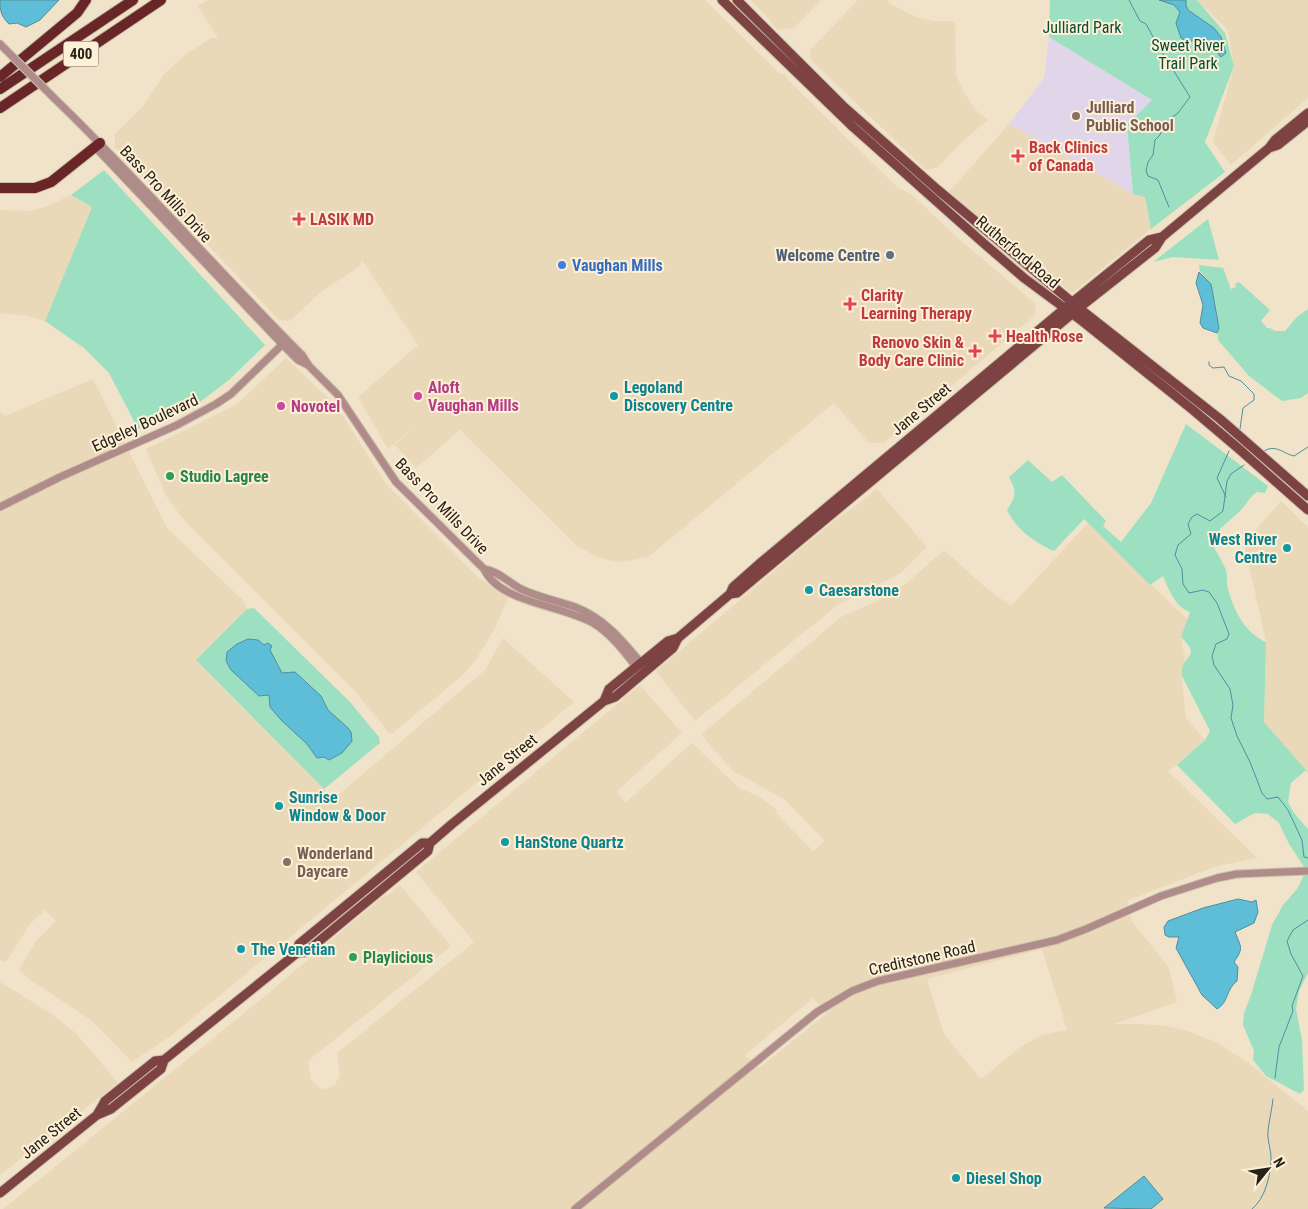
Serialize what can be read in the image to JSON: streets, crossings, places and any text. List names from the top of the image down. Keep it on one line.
{"streets":{"highway":["400"],"main road":["Rutherford Road","Jane Street"],"street":["Bass Pro Mills Drive","Edgeley Boulevard","Creditstone Road"]},"crossings":[["Bass Pro Mills Drive","Jane Street"],["Bass Pro Mills Drive","Edgeley Boulevard"],["Rutherford Road","Jane Street"]],"parks":["Julliard Park","Sweet River Trail Park"],"places":{"other":["Julliard Public School","Welcome Centre","Vaughan Mills","Aloft Vaughan Mills","Legoland Discovery Centre","Novotel","Studio Lagree","West River Centre","Caesarstone","Sunrise Window & Door","HanStone Quartz","Wonderland Daycare","The Venetian","Playlicious","Diesel Shop"],"health":["Back Clinics of Canada","LASIK MD","Clarity Learning Therapy","Health Rose","Renovo Skin & Body Care Clinic"]},"north":"top right"}
